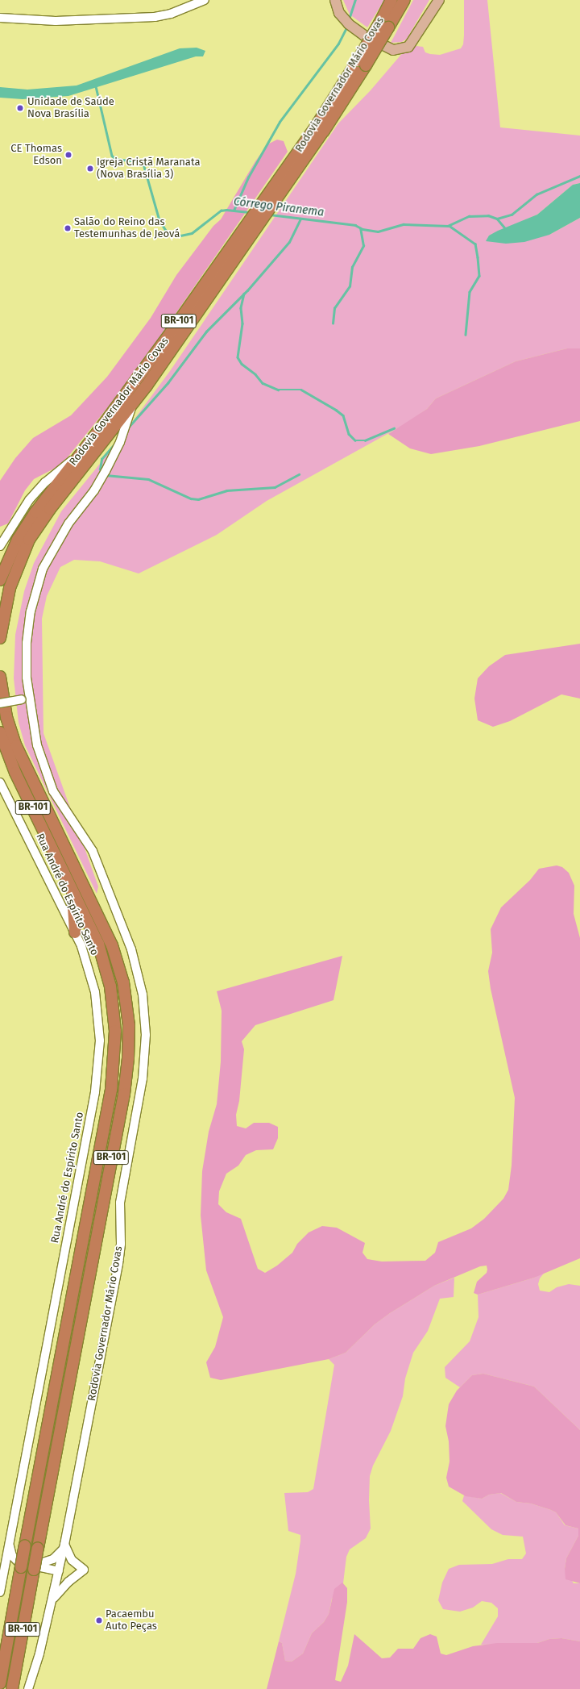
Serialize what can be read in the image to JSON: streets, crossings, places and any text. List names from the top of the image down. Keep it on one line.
{"streets":{"highway":["Rodovia Governador Mário Covas","BR-101"],"street":["Rua André do Espírito Santo"]},"water":["Córrego Piranema"],"places":["Unidade de Saúde Nova Brasília","CE Thomas Edson","Igreja Cristã Maranata (Nova Brasília 3)","Salão do Reino das Testemunhas de Jeová","Pacaembu Auto Peças"]}
